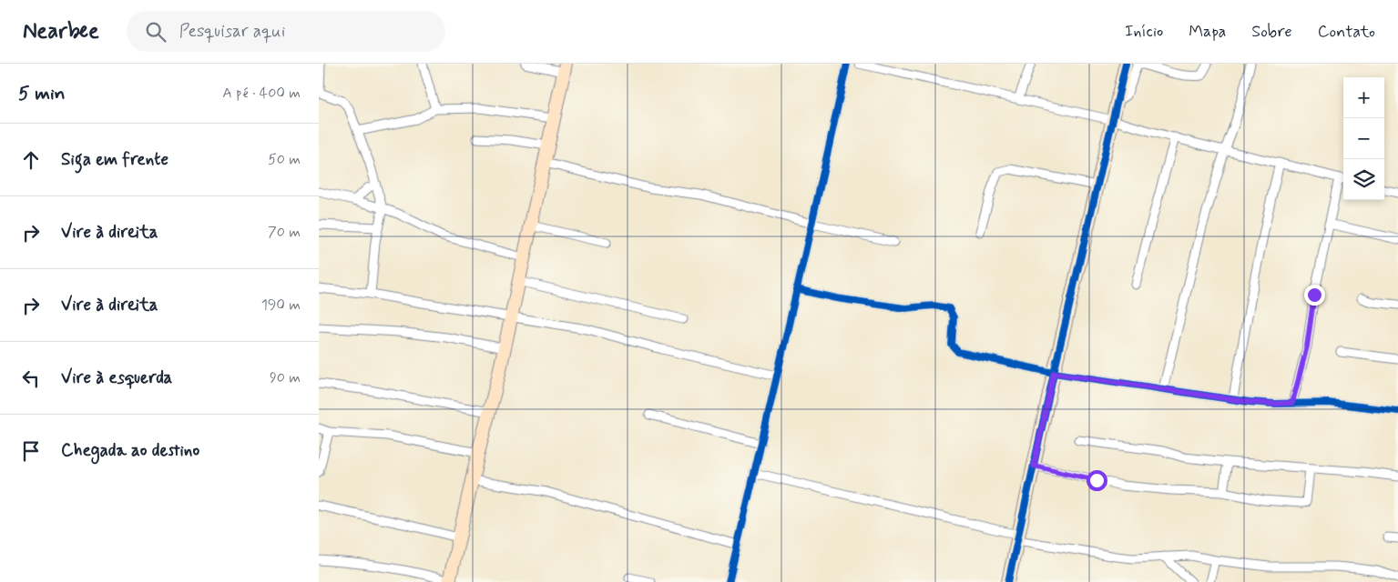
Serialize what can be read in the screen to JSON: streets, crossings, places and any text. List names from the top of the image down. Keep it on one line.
{"page":{"header":"Nearbee","search":"Pesquisar aqui","nav":["Início","Mapa","Sobre","Contato"],"heading":["5 min","A pé · 400 m"],"map_buttons":["+","−"],"list":[["Siga em frente","50 m"],["Vire à direita","70 m"],["Vire à direita","190 m"],["Vire à esquerda","90 m"],"Chegada ao destino"]}}
